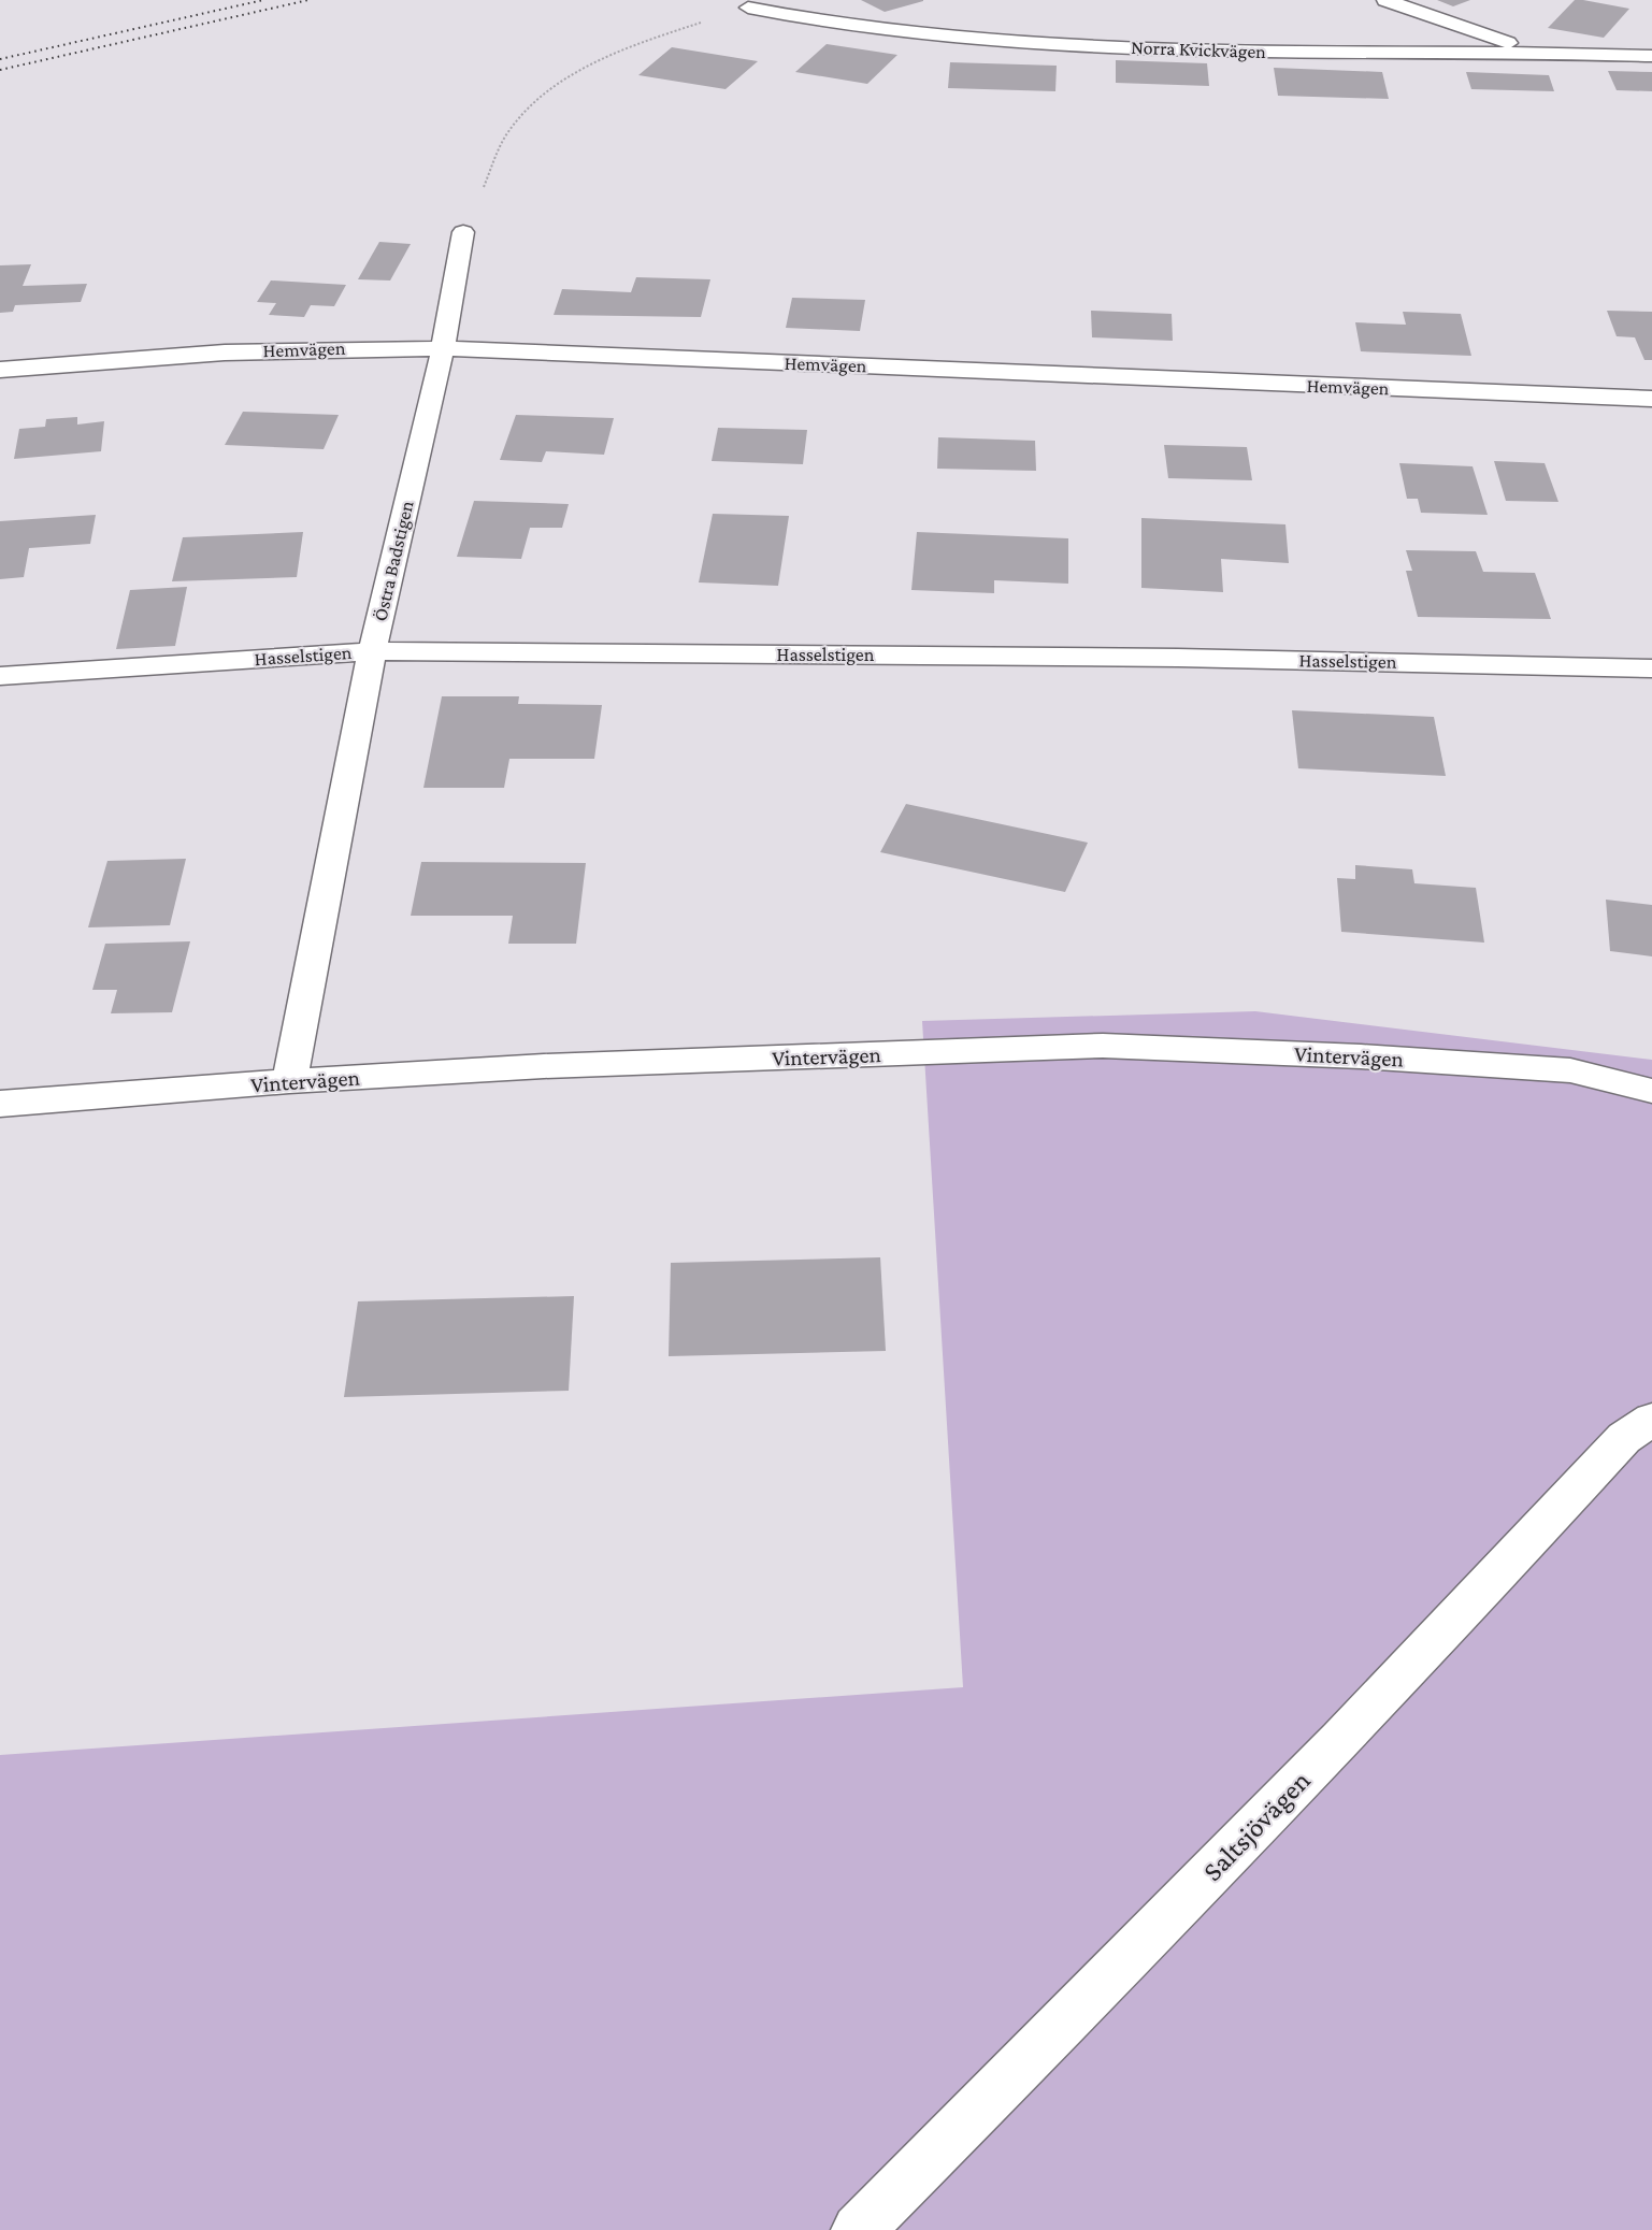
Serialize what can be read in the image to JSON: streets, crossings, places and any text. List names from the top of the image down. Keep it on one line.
{"streets":{"street":["Norra Kvickvägen","Hemvägen","Östra Badstigen","Hasselstigen","Vintervägen","Saltsjövägen"]},"crossings":[["Hemvägen","Östra Badstigen"],["Östra Badstigen","Hasselstigen"],["Östra Badstigen","Vintervägen"]]}
